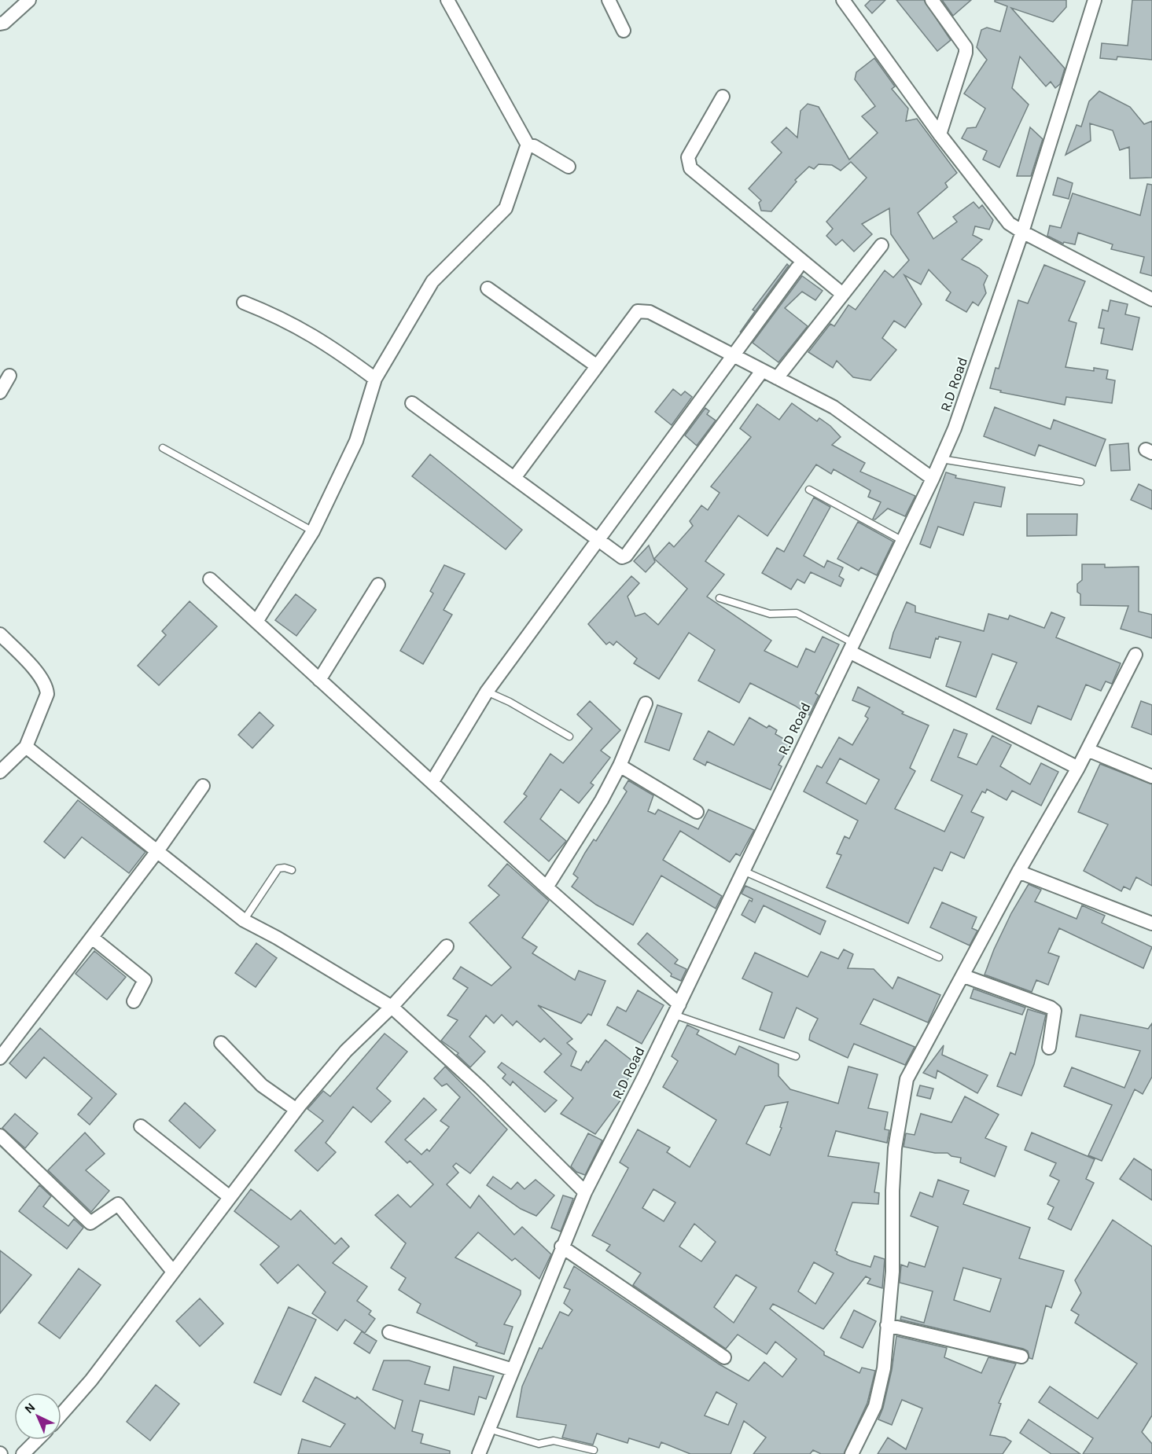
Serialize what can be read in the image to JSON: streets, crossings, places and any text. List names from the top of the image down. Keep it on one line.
{"streets":{"street":["R.D Road"]},"north":"top left"}
